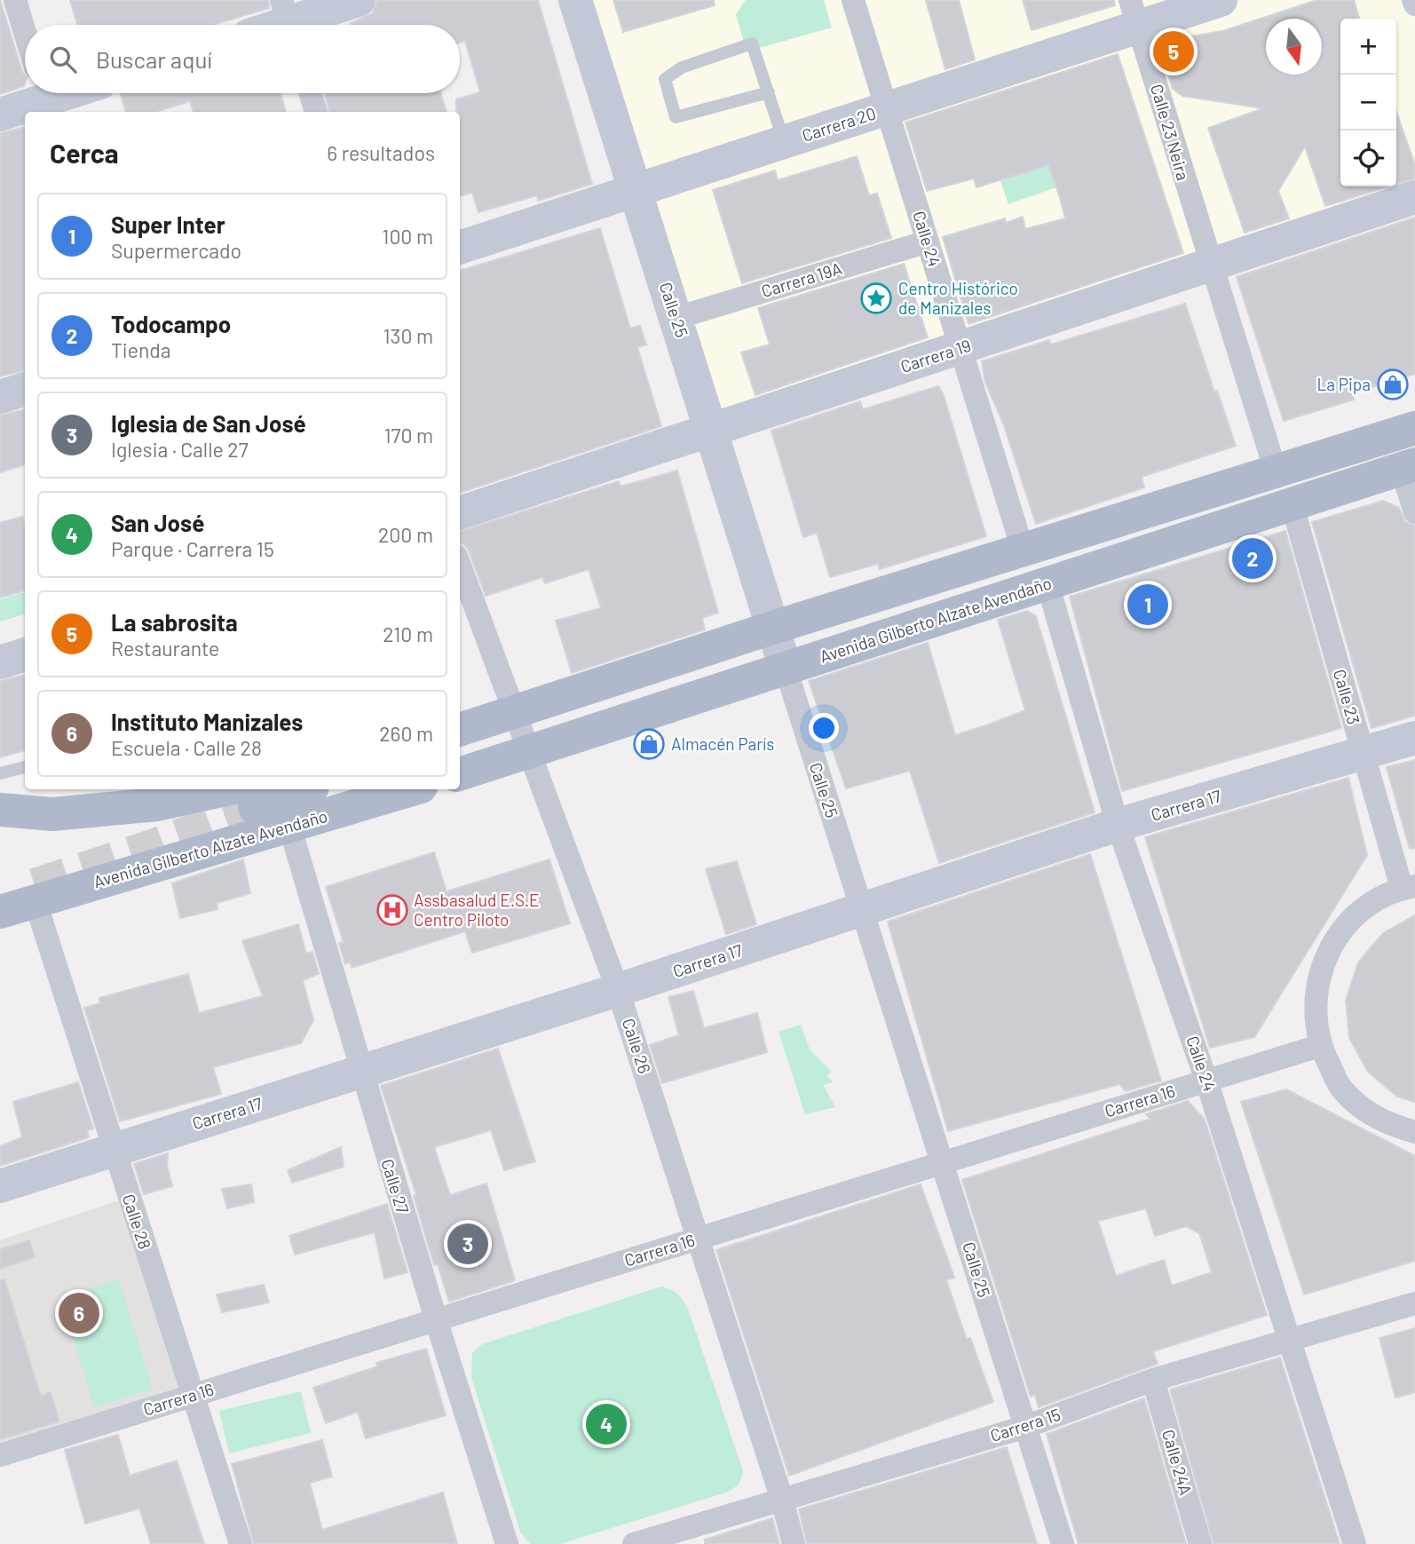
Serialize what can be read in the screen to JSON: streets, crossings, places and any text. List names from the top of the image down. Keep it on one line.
{"streets":{"main road":["Avenida Gilberto Alzate Avendaño"],"street":["Carrera 20","Calle 23 Neira","Calle 24","Carrera 19A","Calle 25","Carrera 19","Calle 23","Carrera 17","Calle 26","Carrera 16","Calle 27","Calle 28","Carrera 15","Calle 24A"]},"crossings":[["Carrera 20","Calle 23 Neira"],["Carrera 20","Calle 24"],["Carrera 20","Calle 25"],["Calle 23 Neira","Carrera 19"],["Calle 24","Carrera 19A"],["Calle 24","Carrera 19"],["Calle 24","Avenida Gilberto Alzate Avendaño"],["Calle 24","Carrera 17"],["Calle 24","Carrera 16"],["Calle 24","Carrera 15"],["Carrera 19A","Calle 25"],["Calle 25","Carrera 19"],["Calle 25","Avenida Gilberto Alzate Avendaño"],["Calle 25","Carrera 17"],["Calle 25","Carrera 16"],["Calle 25","Carrera 15"],["Avenida Gilberto Alzate Avendaño","Calle 23"],["Avenida Gilberto Alzate Avendaño","Calle 26"],["Avenida Gilberto Alzate Avendaño","Calle 27"],["Avenida Gilberto Alzate Avendaño","Calle 28"],["Calle 23","Carrera 17"],["Carrera 17","Calle 26"],["Carrera 17","Calle 27"],["Carrera 17","Calle 28"],["Calle 26","Carrera 16"],["Calle 26","Carrera 15"],["Carrera 16","Calle 27"],["Carrera 16","Calle 28"],["Carrera 15","Calle 24A"]],"places":{"place":["Centro Histórico de Manizales"],"shop":["La Pipa","Almacén París"],"hospital":["Assbasalud E.S.E Centro Piloto"]},"north":"bottom","page":{"map_buttons":["+","−"],"search":"Buscar aquí","pins":["5","2","1","3","6","4"],"heading":["Cerca","6 resultados"],"list":[{"mark":"1","name":"Super Inter","note":"Supermercado","value":"100 m"},{"mark":"2","name":"Todocampo","note":"Tienda","value":"130 m"},{"mark":"3","name":"Iglesia de San José","note":"Iglesia · Calle 27","value":"170 m"},{"mark":"4","name":"San José","note":"Parque · Carrera 15","value":"200 m"},{"mark":"5","name":"La sabrosita","note":"Restaurante","value":"210 m"},{"mark":"6","name":"Instituto Manizales","note":"Escuela · Calle 28","value":"260 m"}]}}
